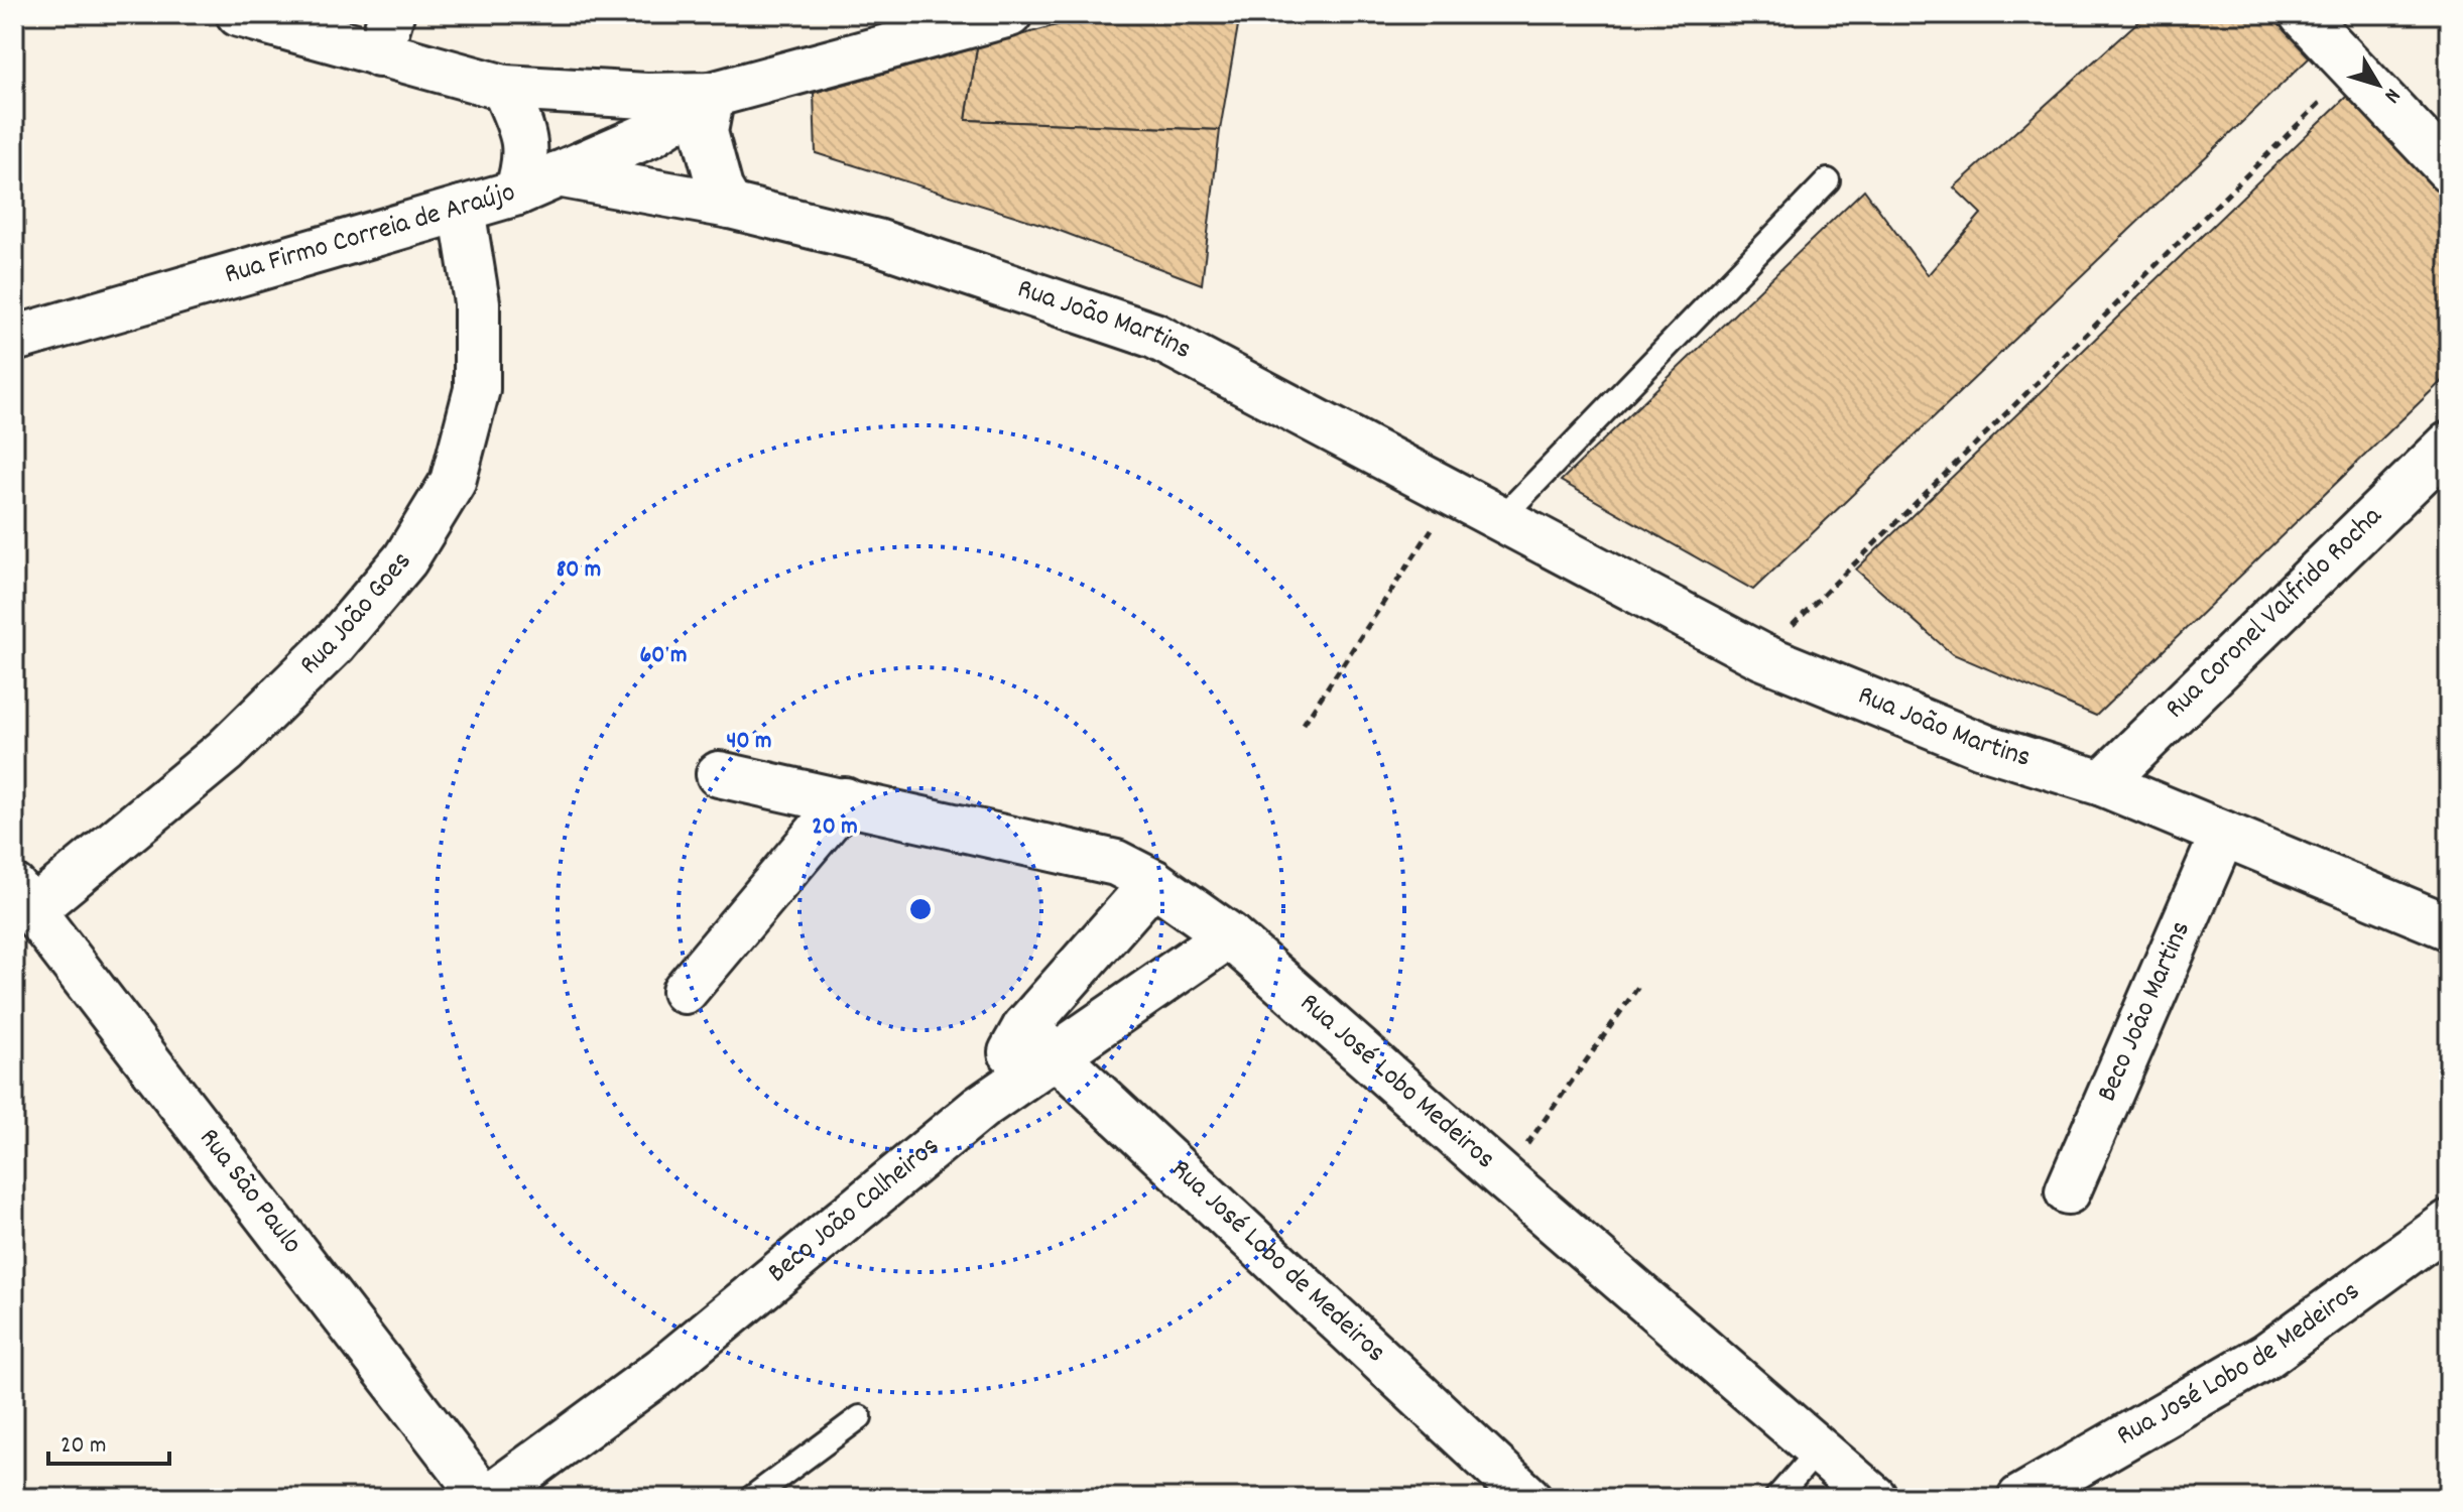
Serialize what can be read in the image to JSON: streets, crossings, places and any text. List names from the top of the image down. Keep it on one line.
{"streets":{"street":["Rua Firmo Correia de Araújo","Rua João Martins","Rua João Goes","Rua Coronel Valfrido Rocha","Beco João Martins","Rua José Lobo Medeiros","Rua São Paulo","Beco João Calheiros","Rua José Lobo de Medeiros"]},"crossings":[["Rua Firmo Correia de Araújo","Rua João Martins"],["Rua Firmo Correia de Araújo","Rua João Goes"],["Rua João Martins","Rua Coronel Valfrido Rocha"],["Rua João Martins","Beco João Martins"],["Rua João Goes","Rua São Paulo"],["Rua José Lobo Medeiros","Beco João Calheiros"],["Rua São Paulo","Beco João Calheiros"],["Beco João Calheiros","Rua José Lobo de Medeiros"]],"scale_bar":"20 m","north":"bottom right","rings":["80 m","60 m","40 m","20 m"]}
